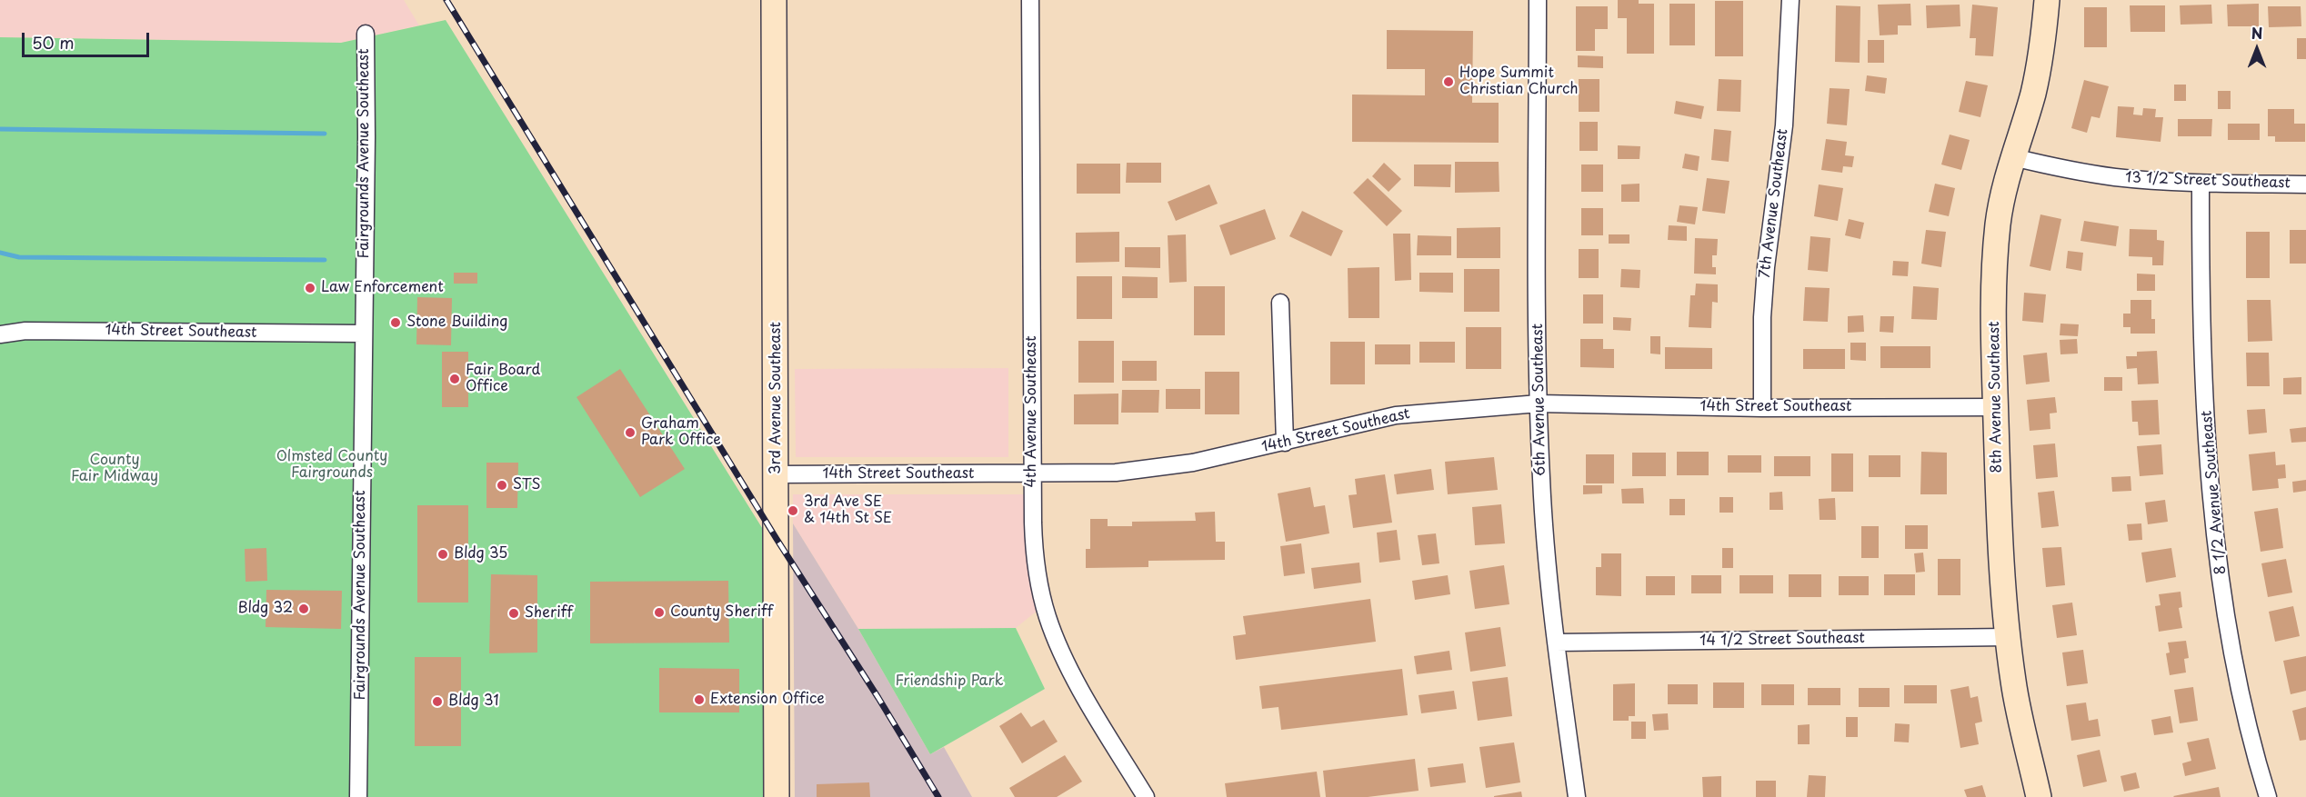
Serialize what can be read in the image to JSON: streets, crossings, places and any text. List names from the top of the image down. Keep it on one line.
{"streets":{"street":["Fairgrounds Avenue Southeast","13 1/2 Street Southeast","7th Avenue Southeast","14th Street Southeast","8th Avenue Southeast","3rd Avenue Southeast","6th Avenue Southeast","4th Avenue Southeast","8 1/2 Avenue Southeast","14 1/2 Street Southeast"]},"crossings":[["Fairgrounds Avenue Southeast","14th Street Southeast"],["13 1/2 Street Southeast","8th Avenue Southeast"],["13 1/2 Street Southeast","8 1/2 Avenue Southeast"],["7th Avenue Southeast","14th Street Southeast"],["14th Street Southeast","8th Avenue Southeast"],["14th Street Southeast","3rd Avenue Southeast"],["14th Street Southeast","6th Avenue Southeast"],["14th Street Southeast","4th Avenue Southeast"],["8th Avenue Southeast","14 1/2 Street Southeast"],["6th Avenue Southeast","14 1/2 Street Southeast"]],"parks":["Olmsted County Fairgrounds","County Fair Midway","Friendship Park"],"places":["Hope Summit Christian Church","Law Enforcement","Stone Building","Fair Board Office","Graham Park Office","STS","3rd Ave SE & 14th St SE","Bldg 35","Bldg 32","County Sheriff","Sheriff","Extension Office","Bldg 31"],"scale_bar":"50 m","north":"top"}
